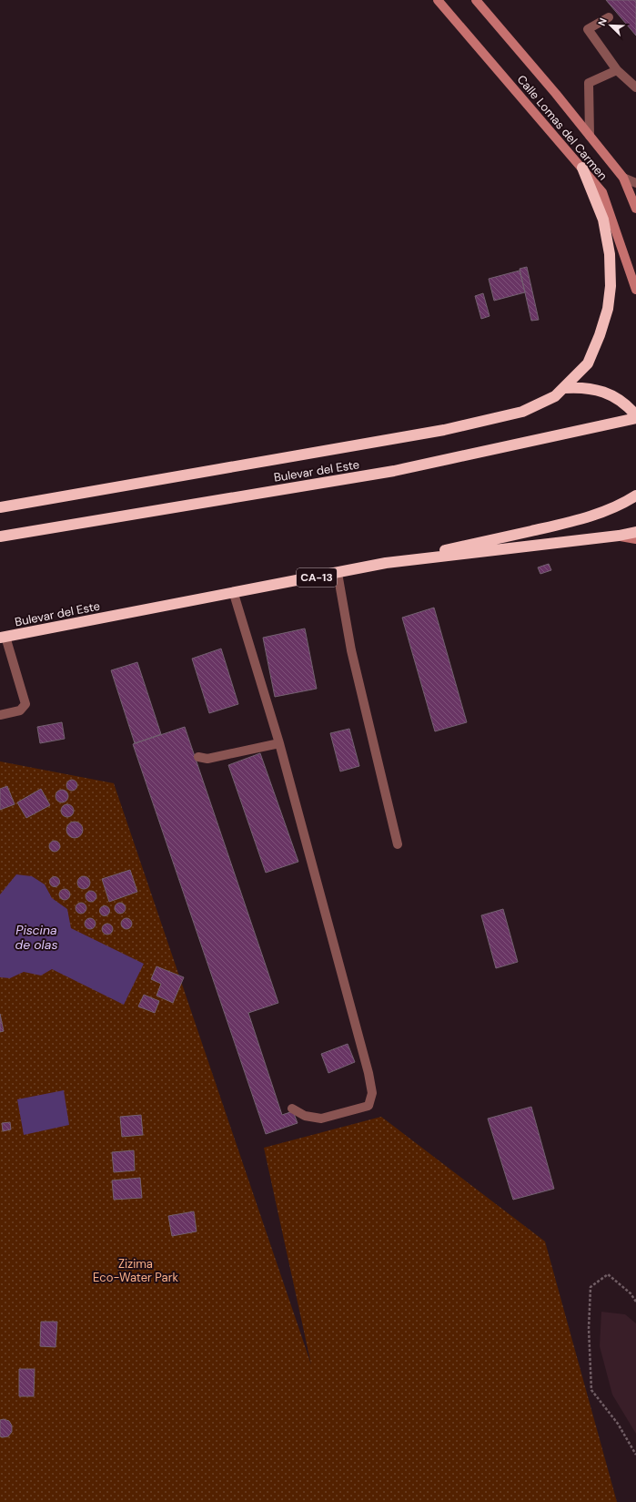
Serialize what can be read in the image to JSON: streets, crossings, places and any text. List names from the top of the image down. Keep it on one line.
{"streets":{"highway":["Bulevar del Este","CA-13"],"street":["Calle Lomas del Carmen"]},"water":["Piscina de olas"],"parks":["Zizima Eco-Water Park"],"north":"top left"}
